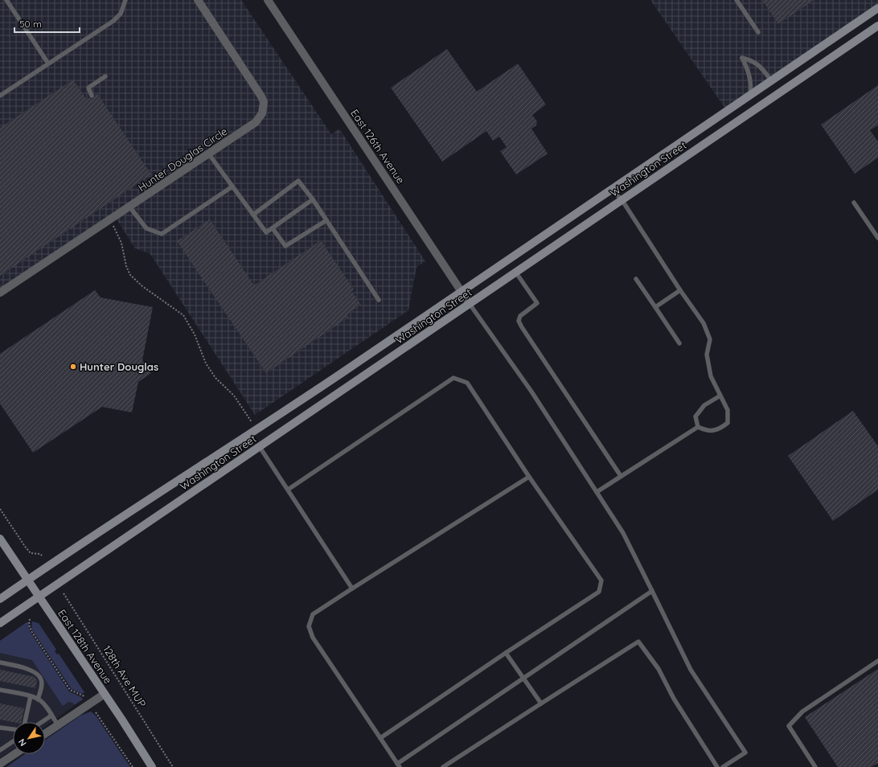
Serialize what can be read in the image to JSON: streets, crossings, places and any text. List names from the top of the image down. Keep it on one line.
{"streets":{"main road":["Washington Street","East 128th Avenue"],"street":["East 126th Avenue","Hunter Douglas Circle"],"path":["128th Ave MUP"]},"crossings":[["East 126th Avenue","Washington Street"],["Washington Street","East 128th Avenue"]],"places":["Hunter Douglas"],"scale_bar":"50 m","north":"bottom left"}
